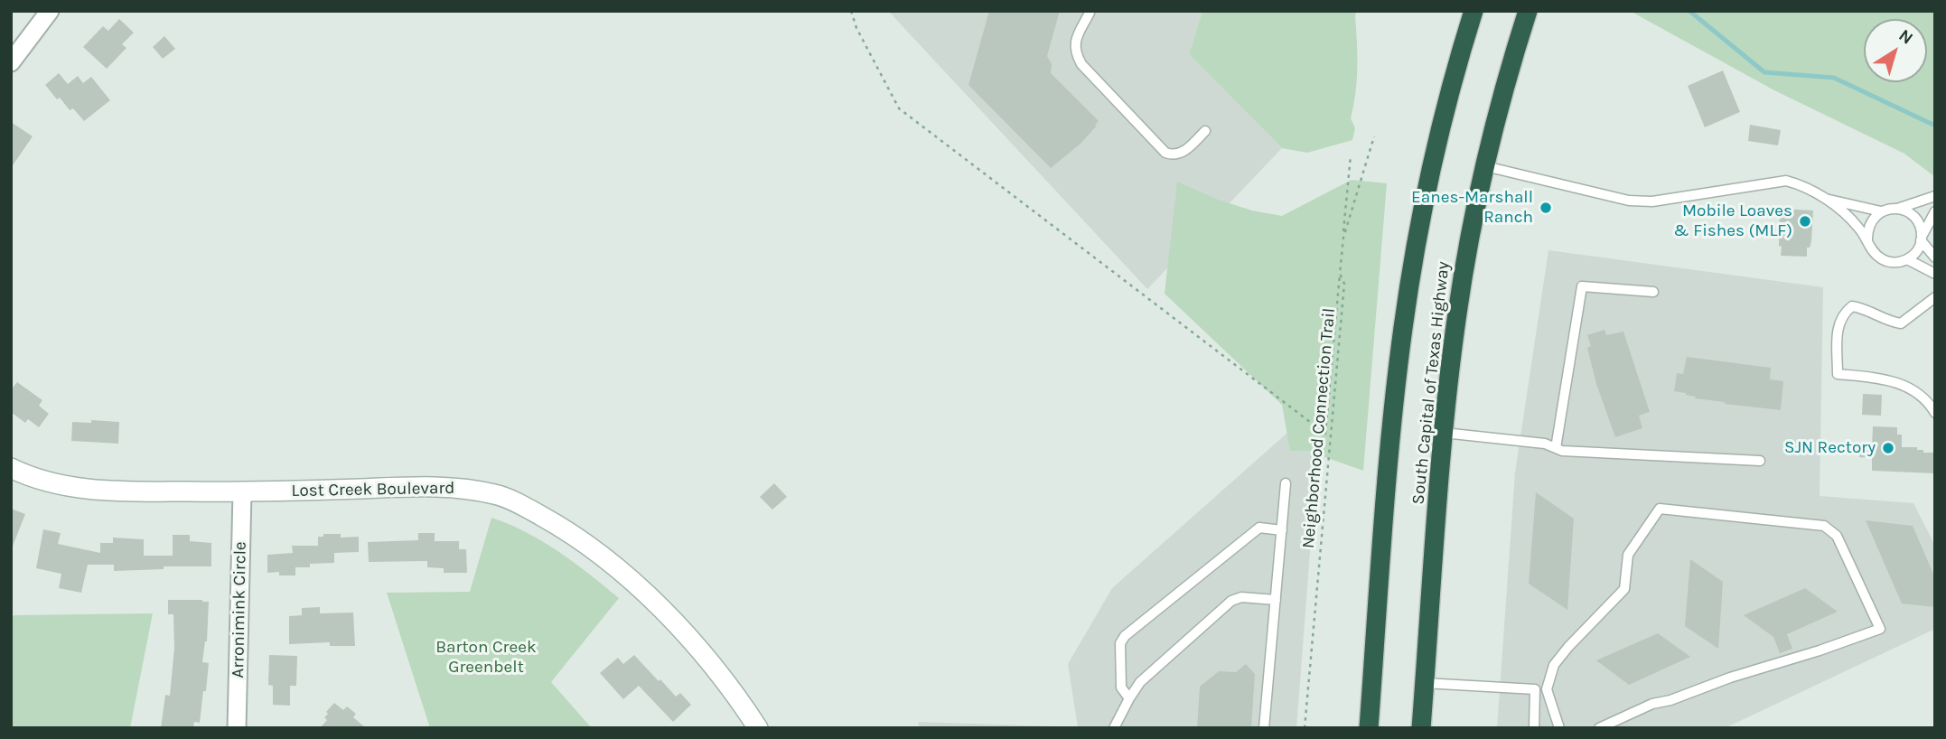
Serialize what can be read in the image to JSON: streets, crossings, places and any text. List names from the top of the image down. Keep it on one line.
{"streets":{"highway":["South Capital of Texas Highway"],"street":["Lost Creek Boulevard","Arronimink Circle"],"path":["Neighborhood Connection Trail"]},"crossings":[["Lost Creek Boulevard","Arronimink Circle"]],"parks":["Barton Creek Greenbelt"],"places":["Eanes-Marshall Ranch","Mobile Loaves & Fishes (MLF)","SJN Rectory"],"north":"top right"}
